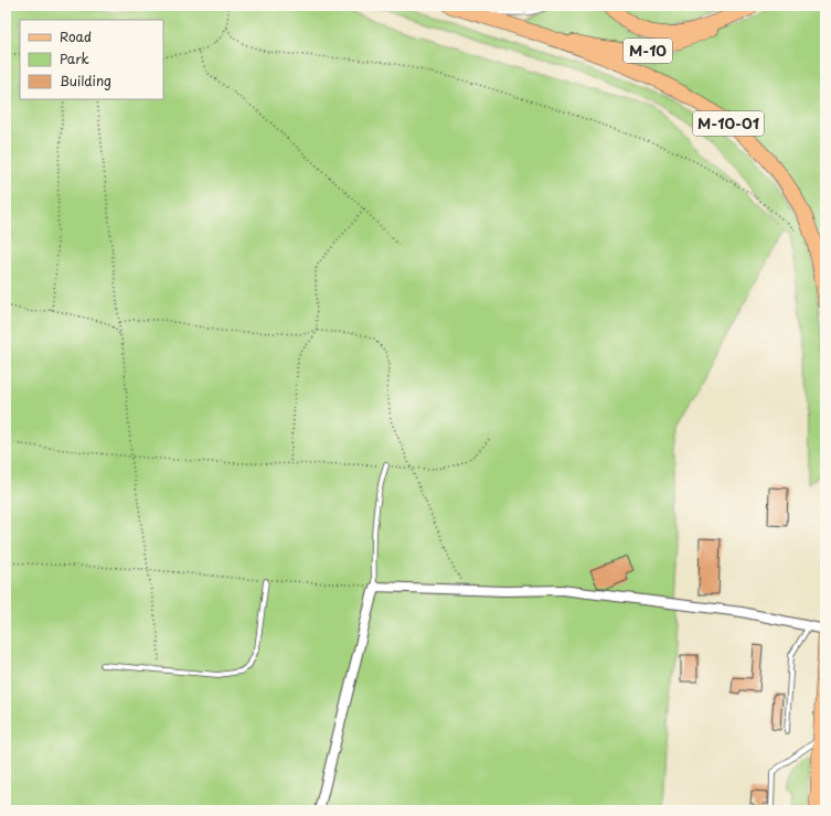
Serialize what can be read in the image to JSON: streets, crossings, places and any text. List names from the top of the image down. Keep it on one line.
{"streets":{"main road":["М-10","М-10-01"]},"crossings":[["М-10","М-10-01"]],"legend":["Road","Park","Building"]}
